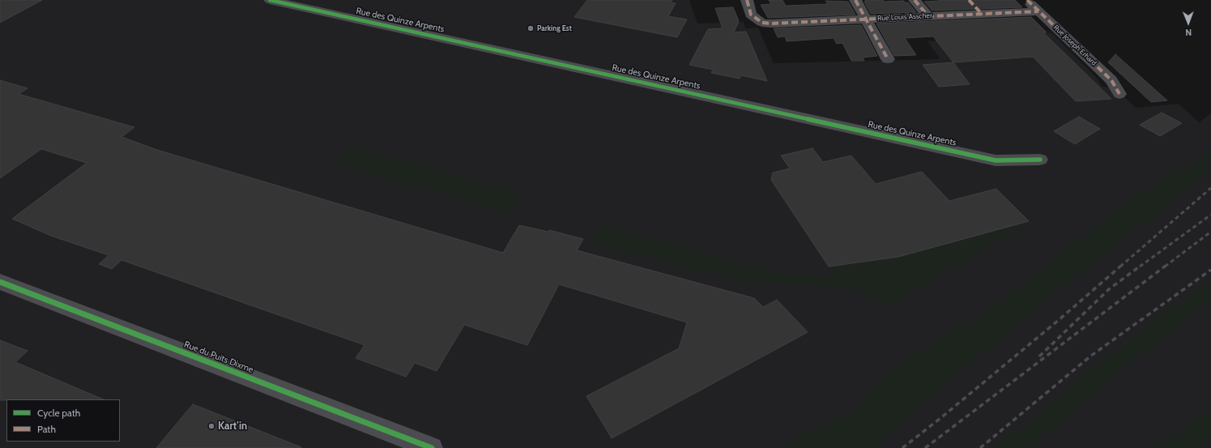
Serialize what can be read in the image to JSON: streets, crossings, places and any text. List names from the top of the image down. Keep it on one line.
{"streets":{"street":["Rue Louis Asscher","Rue des Quinze Arpents","Rue Joseph Erhard","Rue du Puits Dixme"]},"crossings":[["Rue Louis Asscher","Rue Joseph Erhard"]],"places":["Parking Est","Kart'in"],"legend":["Cycle path","Path"],"north":"bottom"}
